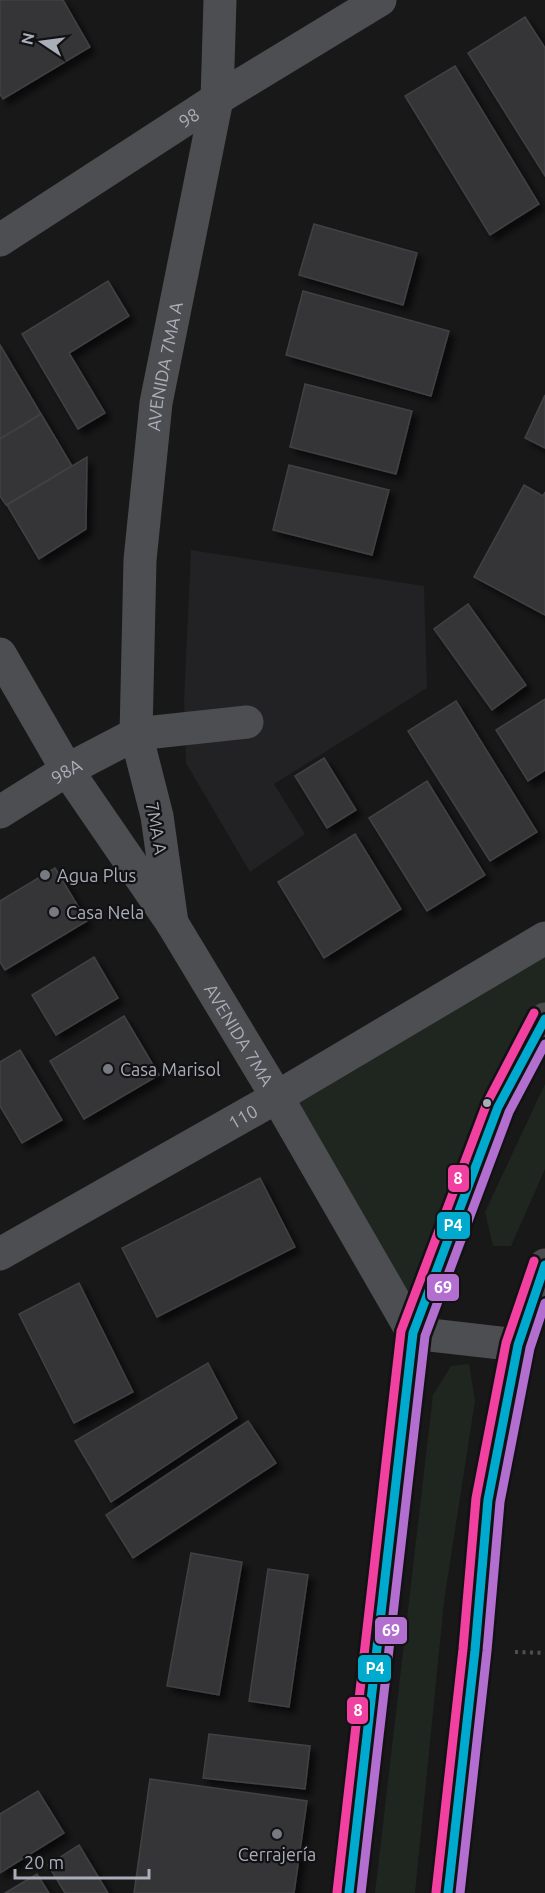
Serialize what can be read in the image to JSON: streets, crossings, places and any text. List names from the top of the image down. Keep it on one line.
{"streets":{"street":["98","AVENIDA 7MA A","98A","7MA A","AVENIDA 7MA","110"]},"crossings":[["98","AVENIDA 7MA A"],["AVENIDA 7MA A","98A"],["AVENIDA 7MA A","7MA A"],["98A","7MA A"],["98A","AVENIDA 7MA"],["7MA A","AVENIDA 7MA"],["AVENIDA 7MA","110"]],"places":["Agua Plus","Casa Nela","Casa Marisol","Cerrajería"],"lines":["transit line 8","transit line P4","transit line 69"],"scale_bar":"20 m","north":"left"}
